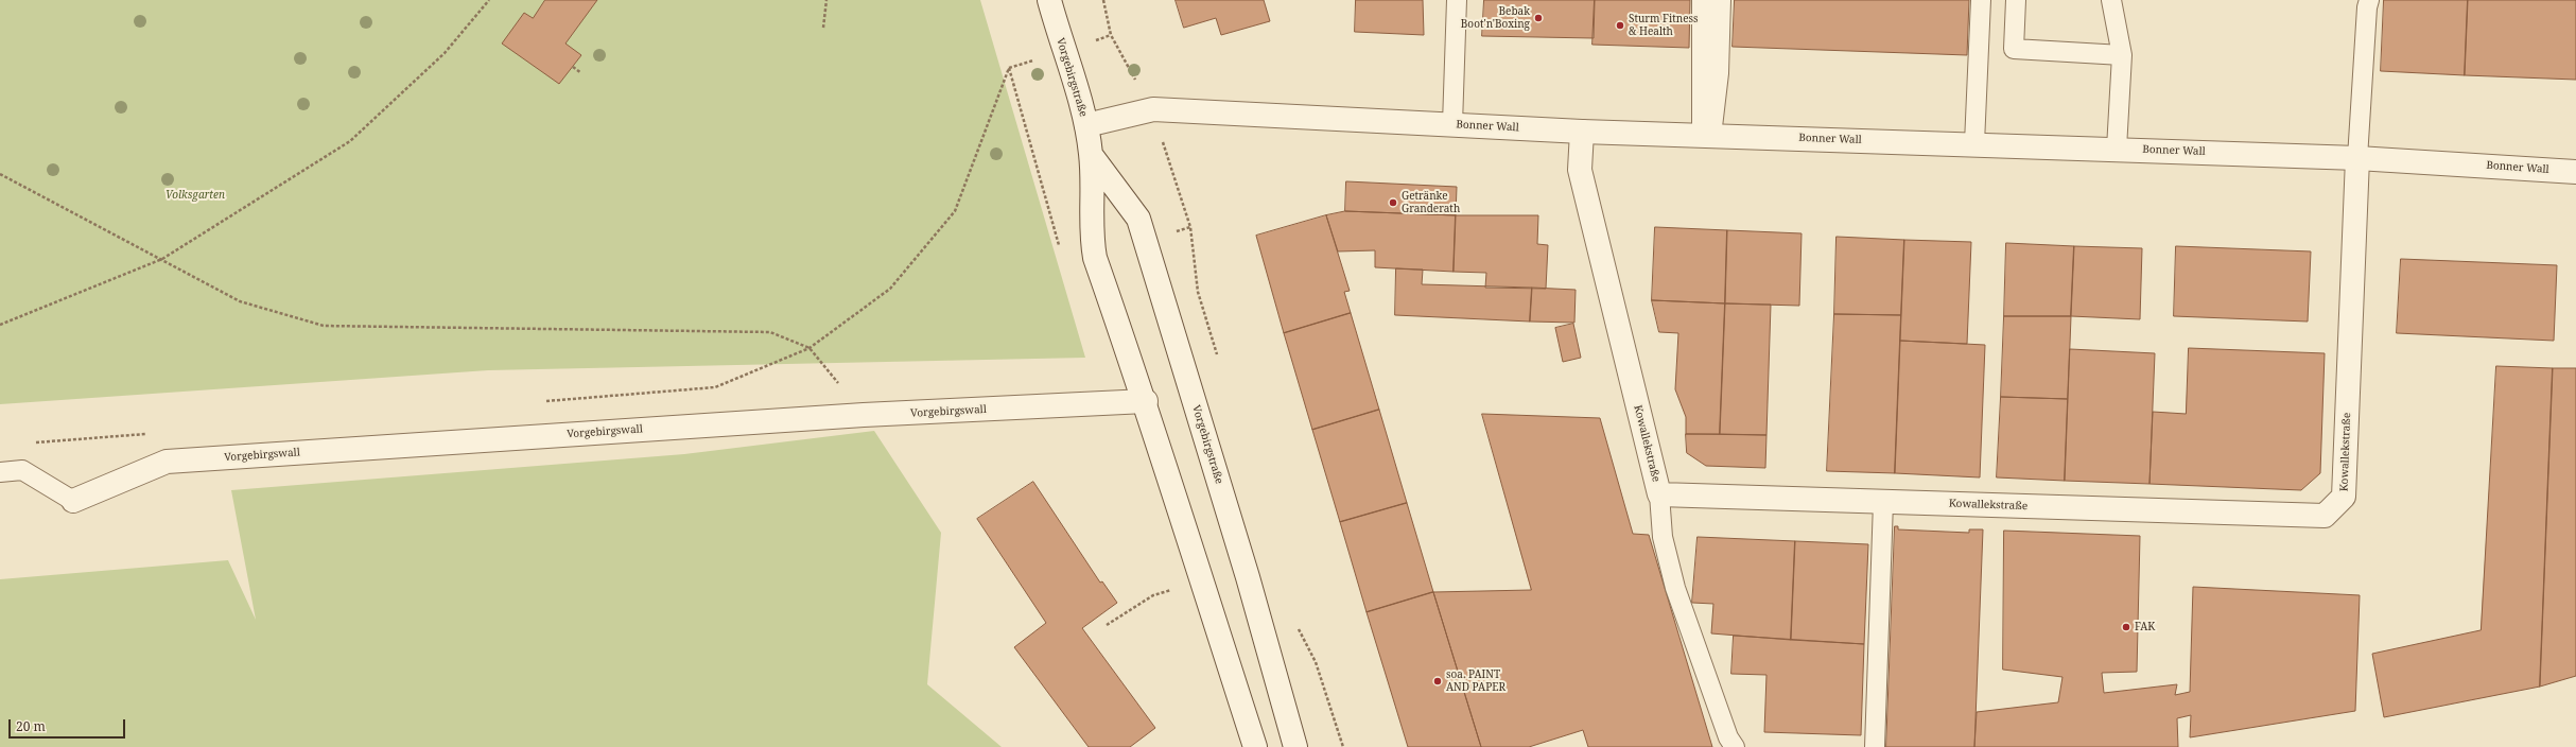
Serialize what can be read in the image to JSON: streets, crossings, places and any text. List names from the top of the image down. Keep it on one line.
{"streets":{"street":["Vorgebirgstraße","Bonner Wall","Vorgebirgswall","Kowallekstraße"]},"crossings":[["Vorgebirgstraße","Bonner Wall"],["Vorgebirgstraße","Vorgebirgswall"],["Bonner Wall","Kowallekstraße"]],"parks":["Volksgarten"],"places":["Bebak Boot'n'Boxing","Sturm Fitness & Health","Getränke Granderath","FAK","soa. PAINT AND PAPER"],"scale_bar":"20 m"}
